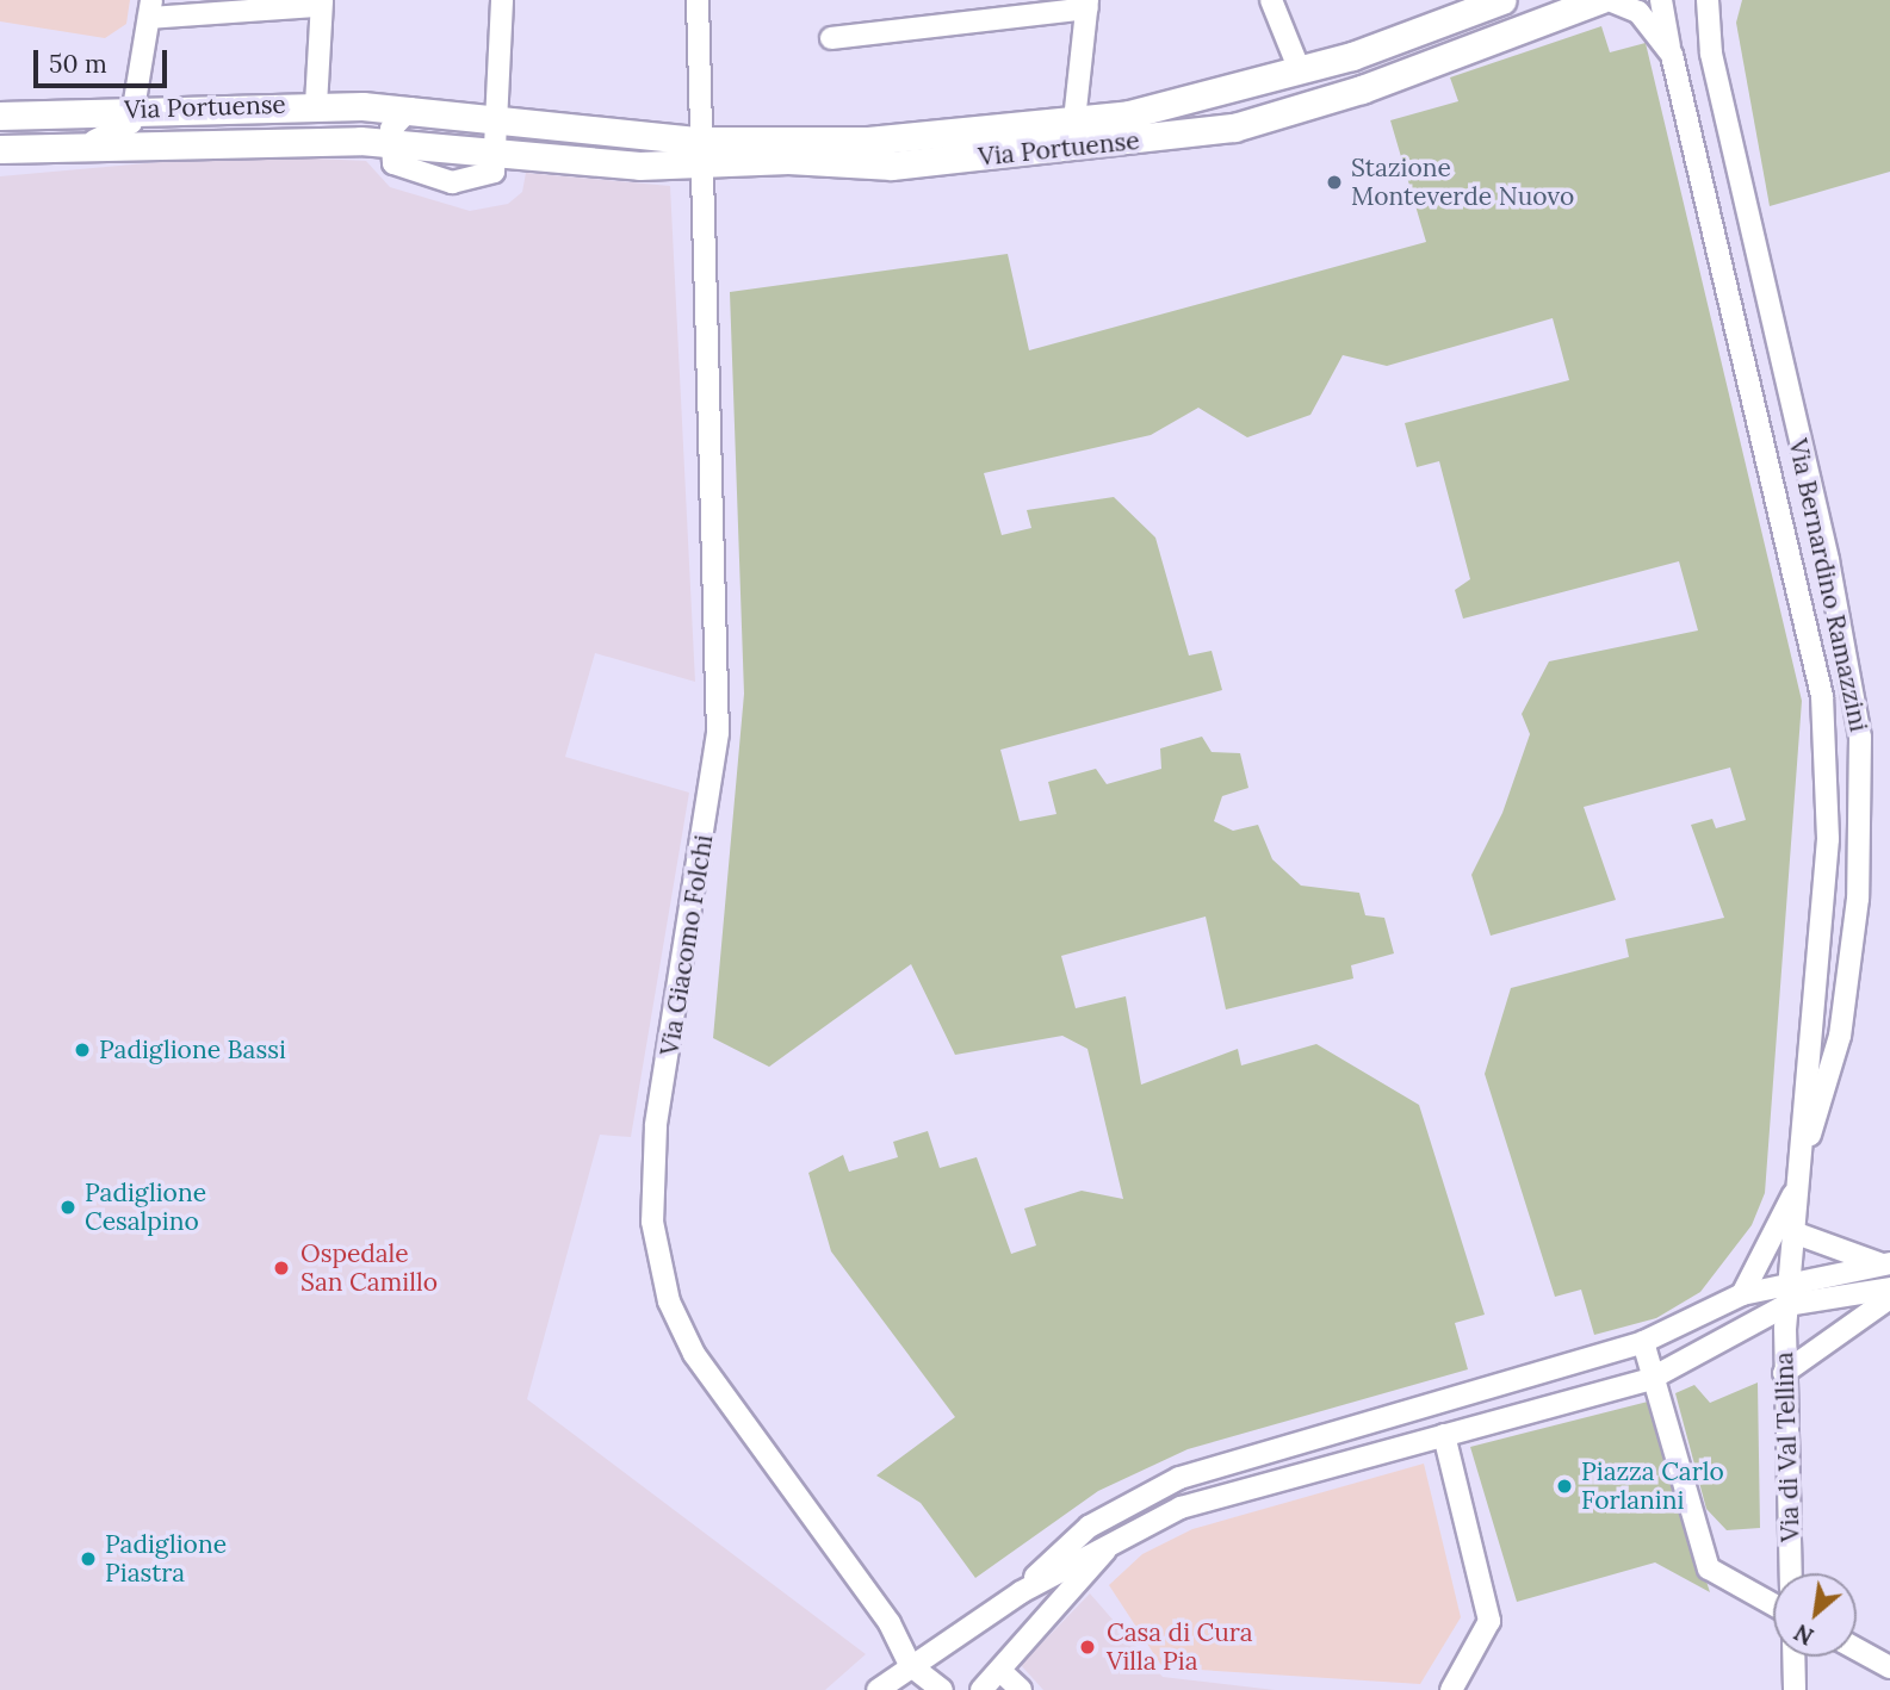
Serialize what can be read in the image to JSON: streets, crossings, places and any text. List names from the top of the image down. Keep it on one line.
{"streets":{"main road":["Via Portuense"],"street":["Via Bernardino Ramazzini","Via Giacomo Folchi","Via di Val Tellina"]},"crossings":[["Via Portuense","Via Giacomo Folchi"],["Via Bernardino Ramazzini","Via di Val Tellina"]],"places":["Stazione Monteverde Nuovo","Padiglione Bassi","Padiglione Cesalpino","Ospedale San Camillo","Piazza Carlo Forlanini","Padiglione Piastra","Casa di Cura Villa Pia"],"scale_bar":"50 m","north":"bottom left"}
